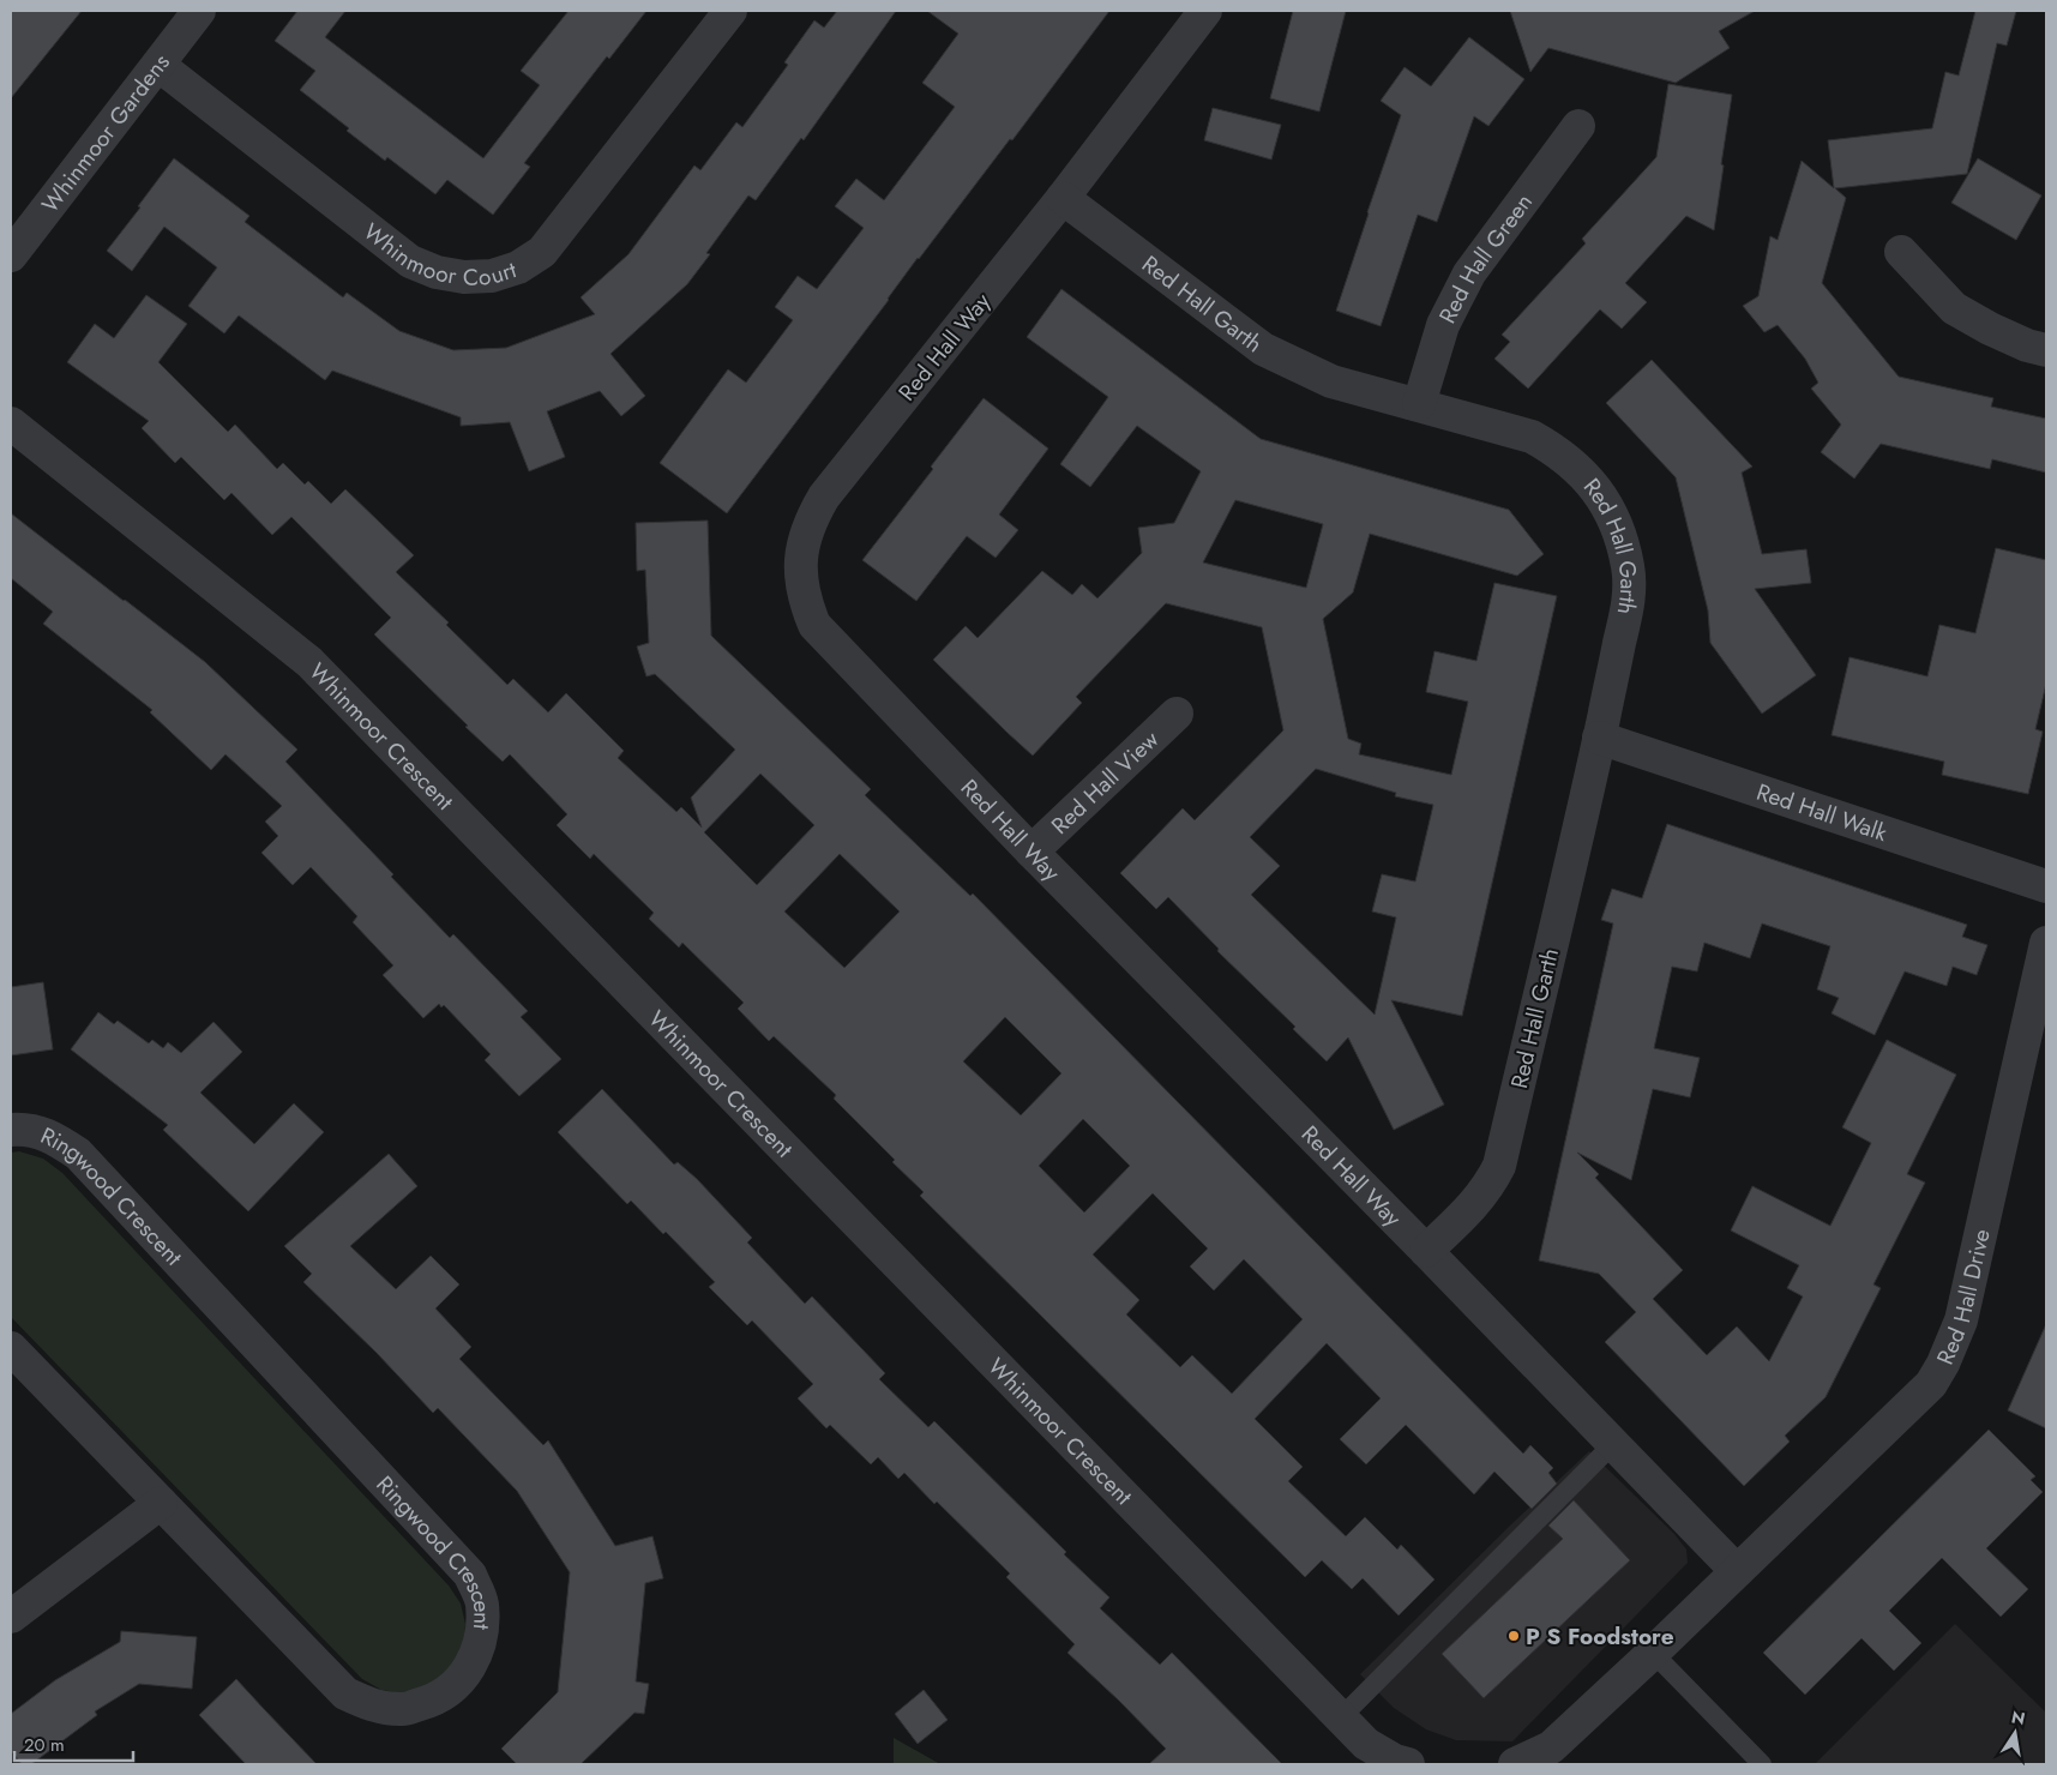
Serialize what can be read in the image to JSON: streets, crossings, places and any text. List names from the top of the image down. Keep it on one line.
{"streets":{"street":["Whinmoor Gardens","Whinmoor Court","Red Hall Green","Red Hall Garth","Red Hall Way","Whinmoor Crescent","Red Hall View","Red Hall Walk","Ringwood Crescent","Red Hall Drive"]},"crossings":[["Whinmoor Gardens","Whinmoor Court"],["Red Hall Green","Red Hall Garth"],["Red Hall Garth","Red Hall Way"],["Red Hall Garth","Red Hall Walk"],["Red Hall Way","Red Hall View"],["Red Hall Way","Red Hall Drive"]],"places":["P S Foodstore"],"scale_bar":"20 m","north":"top"}
